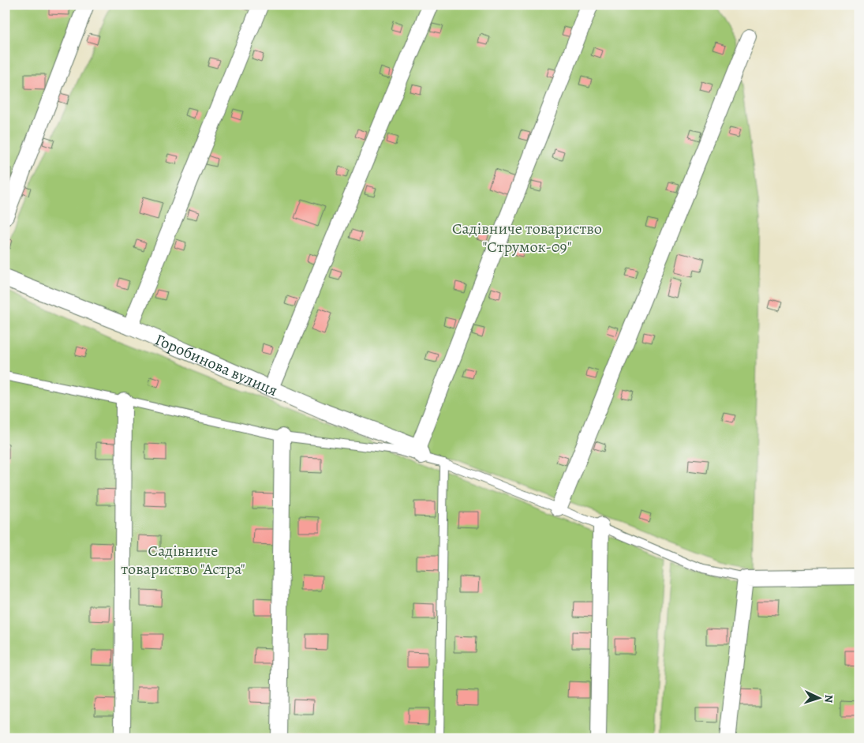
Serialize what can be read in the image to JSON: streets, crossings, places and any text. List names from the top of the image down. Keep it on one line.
{"streets":{"street":["Горобинова вулиця"]},"parks":["Садівниче товариство \"Струмок-09\"","Садівниче товариство \"Астра\""],"north":"right"}
